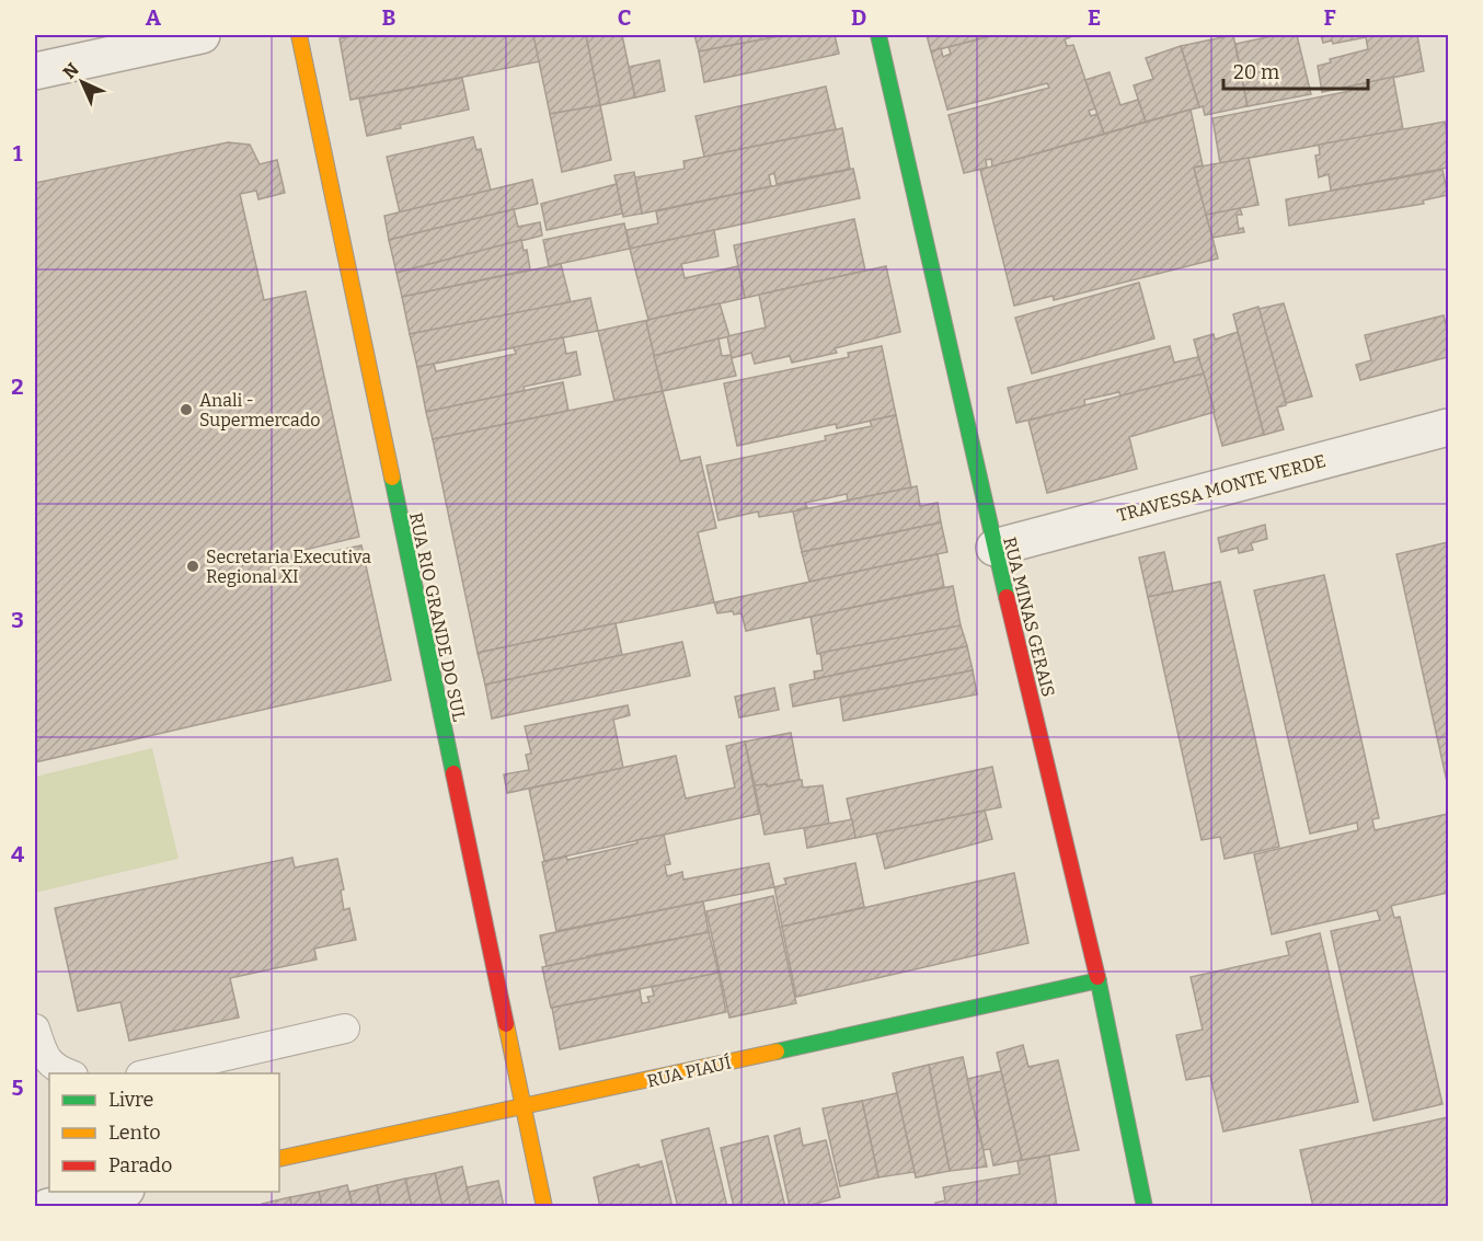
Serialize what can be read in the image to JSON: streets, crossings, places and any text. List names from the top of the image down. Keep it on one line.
{"streets":{"street":["TRAVESSA MONTE VERDE","RUA RIO GRANDE DO SUL","RUA MINAS GERAIS","RUA PIAUÍ"]},"crossings":[["TRAVESSA MONTE VERDE","RUA MINAS GERAIS"],["RUA RIO GRANDE DO SUL","RUA PIAUÍ"],["RUA MINAS GERAIS","RUA PIAUÍ"]],"places":["Anali - Supermercado","Secretaria Executiva Regional XI"],"legend":["Livre","Lento","Parado"],"scale_bar":"20 m","north":"top left","grid":{"columns":["A","B","C","D","E","F"],"rows":["1","2","3","4","5"]}}
